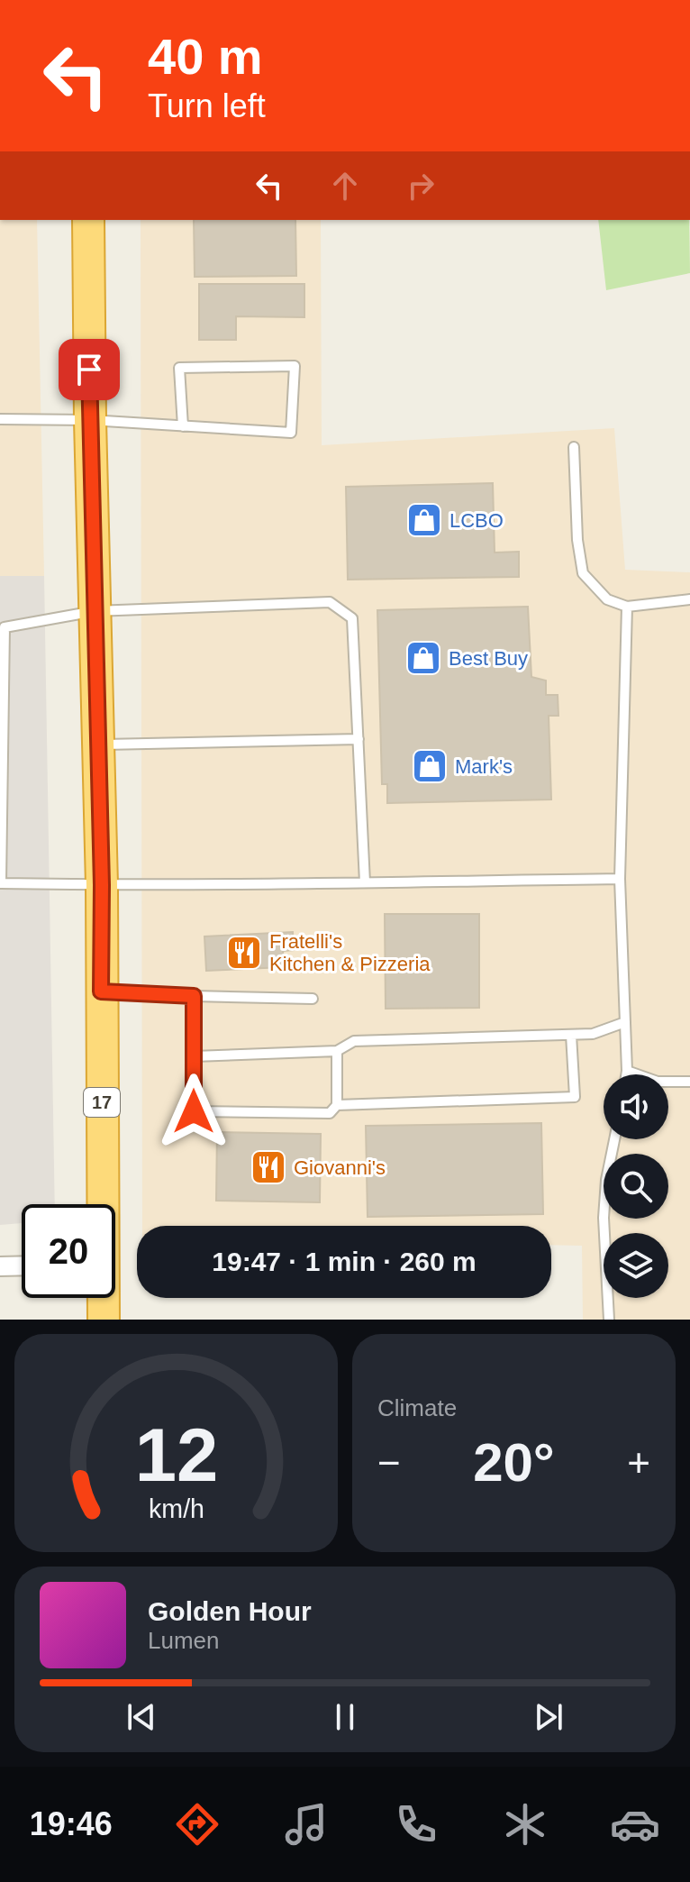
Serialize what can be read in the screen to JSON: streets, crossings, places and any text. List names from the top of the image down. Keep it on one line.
{"streets":{"highway":["17"]},"places":{"shop":["LCBO","Best Buy","Mark's"],"restaurant":["Fratelli's Kitchen & Pizzeria","Giovanni's"]},"page":{"turn":["40 m","Turn left"],"limit":"20","trip":"19:47 · 1 min · 260 m","tile":"Climate","heat":["−","20°","+"],"song":["Golden Hour","Lumen"],"tabs":"19:46","gauge":["12","km/h"]}}
